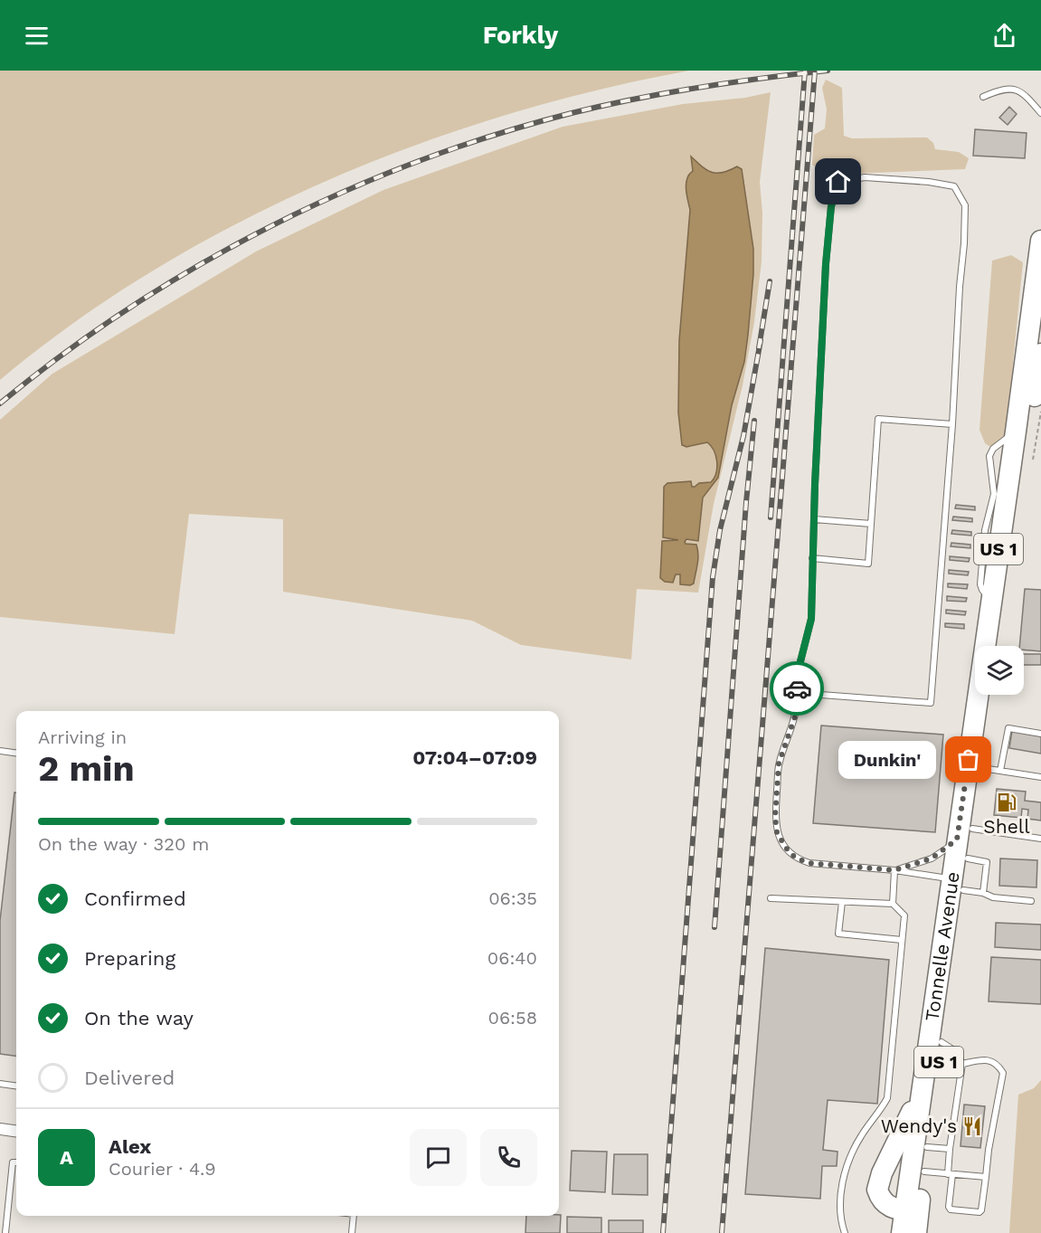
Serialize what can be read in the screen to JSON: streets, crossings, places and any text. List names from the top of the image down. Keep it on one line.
{"streets":{"highway":["US 1","Tonnelle Avenue"]},"places":{"other":["Dunkin'"],"fuel station":["Shell"],"restaurant":["Wendy's"]},"page":{"header":"Forkly","heading":["2 min","Arriving in","07:04–07:09"],"panel":["Alex","Courier · 4.9"],"bubble":"Dunkin'","bar":"On the way · 320 m","list":[["Confirmed","06:35"],["Preparing","06:40"],["On the way","06:58"],"Delivered"],"round":"A"}}
